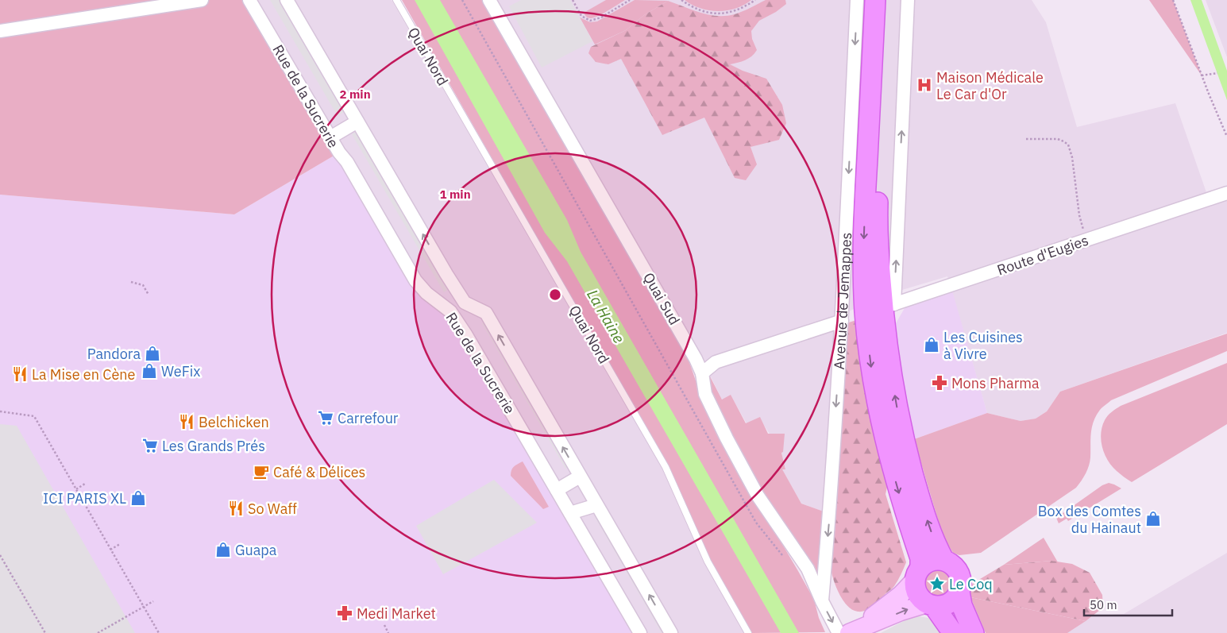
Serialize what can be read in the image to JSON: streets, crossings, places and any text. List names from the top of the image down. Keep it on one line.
{"streets":{"main road":["Avenue de Jemappes"],"street":["Rue de la Sucrerie","Route d'Eugies","Quai Sud"],"lane":["Quai Nord"]},"crossings":[["Route d'Eugies","Avenue de Jemappes"],["Quai Sud","Avenue de Jemappes"]],"water":["La Haine"],"places":{"hospital":["Maison Médicale Le Car d'Or"],"shop":["Les Cuisines à Vivre","Pandora","WeFix","ICI PARIS XL","Box des Comtes du Hainaut","Guapa"],"restaurant":["La Mise en Cène","Belchicken","So Waff"],"pharmacy":["Mons Pharma","Medi Market"],"supermarket":["Carrefour","Les Grands Prés"],"cafe":["Café & Délices"],"place":["Le Coq"]},"scale_bar":"50 m","rings":["2 min","1 min"]}
